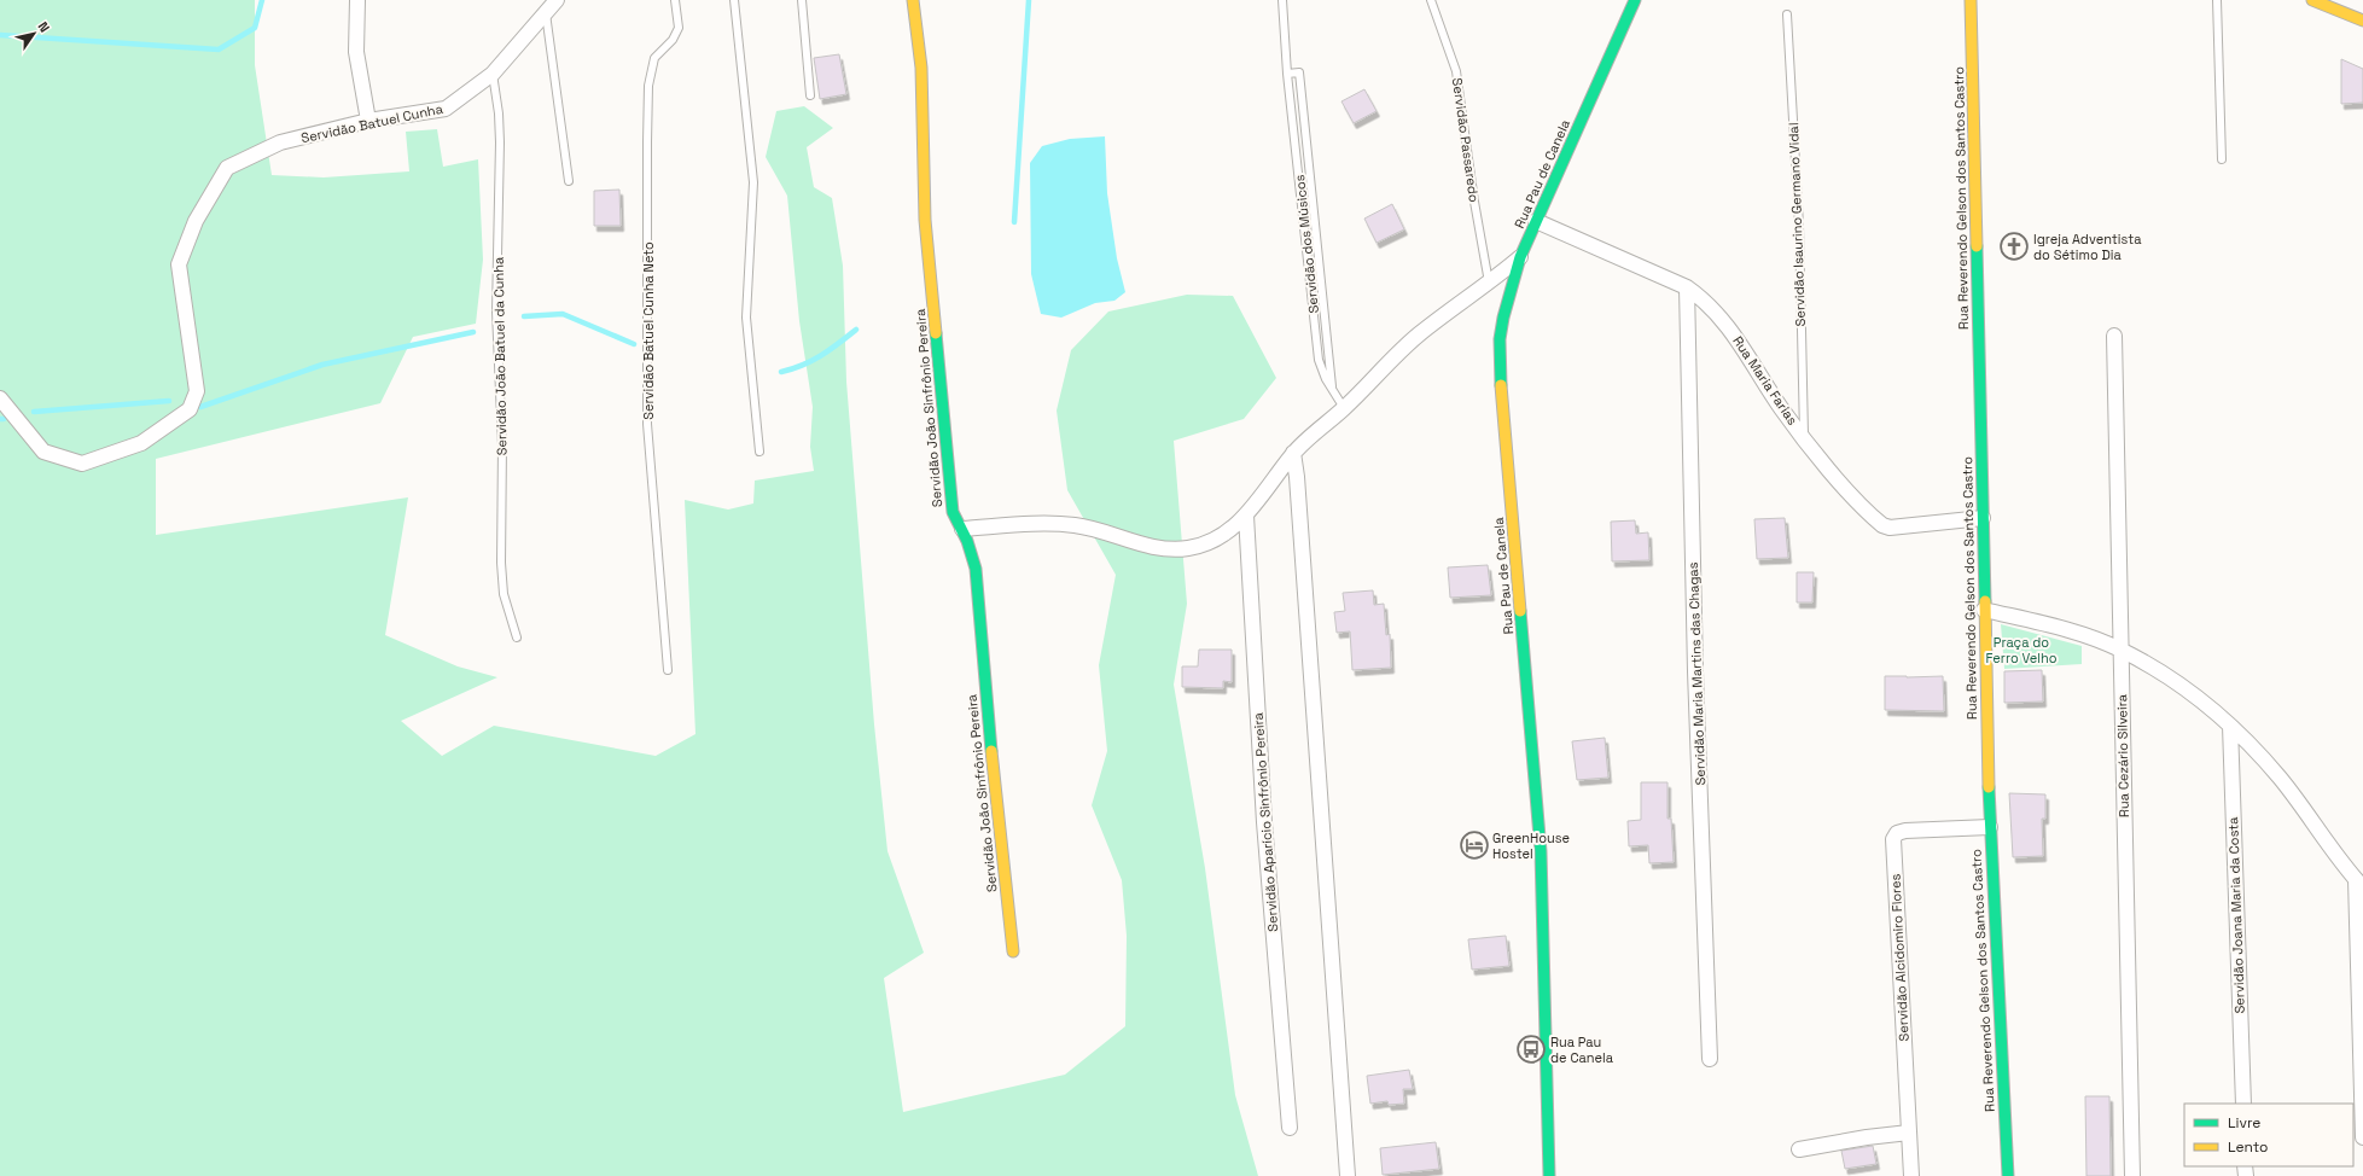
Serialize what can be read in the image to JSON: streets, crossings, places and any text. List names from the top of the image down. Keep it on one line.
{"streets":{"street":["Servidão Batuel Cunha","Rua Pau de Canela","Rua Reverendo Gelson dos Santos Castro","Rua Maria Farias","Servidão João Sinfrônio Pereira","Servidão Maria Martins das Chagas","Rua Cezário Silveira","Servidão Aparício Sinfrônio Pereira","Servidão Joana Maria da Costa","Servidão Alcidomiro Flores"],"lane":["Servidão Passaredo","Servidão Isaurino Germano Vidal","Servidão dos Músicos","Servidão Batuel Cunha Neto","Servidão João Batuel da Cunha"]},"crossings":[["Servidão Batuel Cunha","Servidão João Batuel da Cunha"],["Rua Pau de Canela","Rua Maria Farias"],["Rua Reverendo Gelson dos Santos Castro","Rua Maria Farias"],["Rua Reverendo Gelson dos Santos Castro","Servidão Alcidomiro Flores"],["Servidão Isaurino Germano Vidal","Rua Maria Farias"],["Rua Maria Farias","Servidão Maria Martins das Chagas"]],"parks":["Praça do Ferro Velho"],"places":{"church":["Igreja Adventista do Sétimo Dia"],"hotel":["GreenHouse Hostel"],"bus stop":["Rua Pau de Canela"]},"legend":["Livre","Lento"],"north":"top right"}
